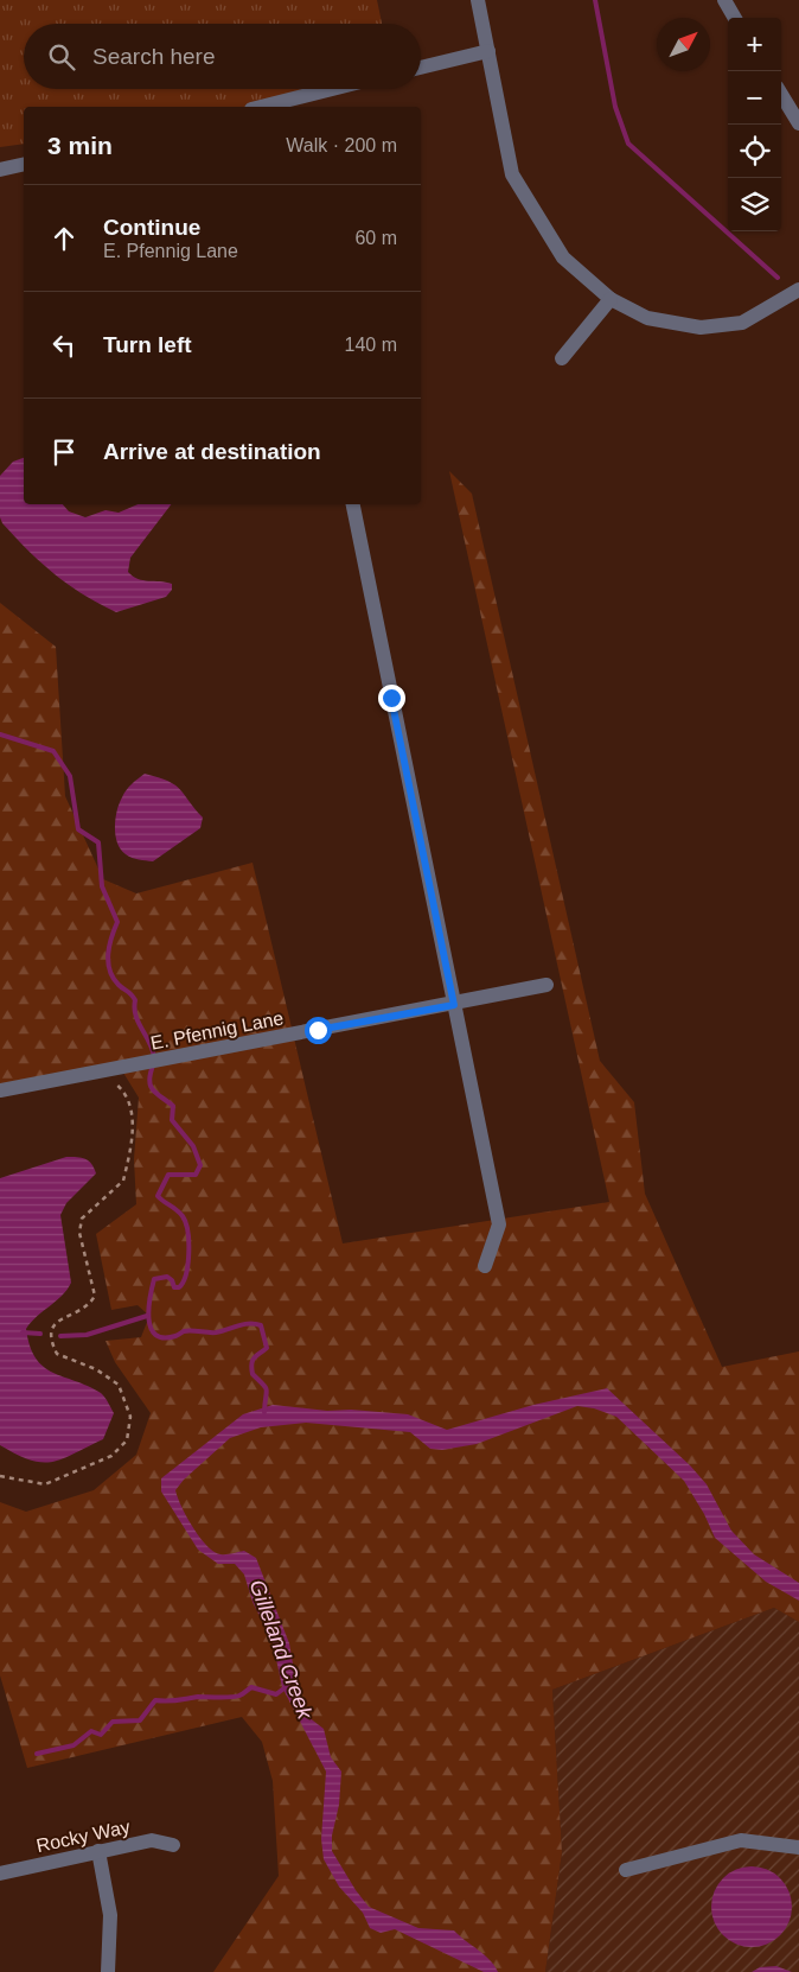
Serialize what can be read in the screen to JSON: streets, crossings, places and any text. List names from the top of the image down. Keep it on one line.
{"streets":{"street":["E. Pfennig Lane","Rocky Way"]},"water":["Gilleland Creek"],"north":"top right","page":{"map_buttons":["+","−"],"search":"Search here","heading":["3 min","Walk · 200 m"],"list":[["Continue","E. Pfennig Lane","60 m"],["Turn left","140 m"],"Arrive at destination"]}}
